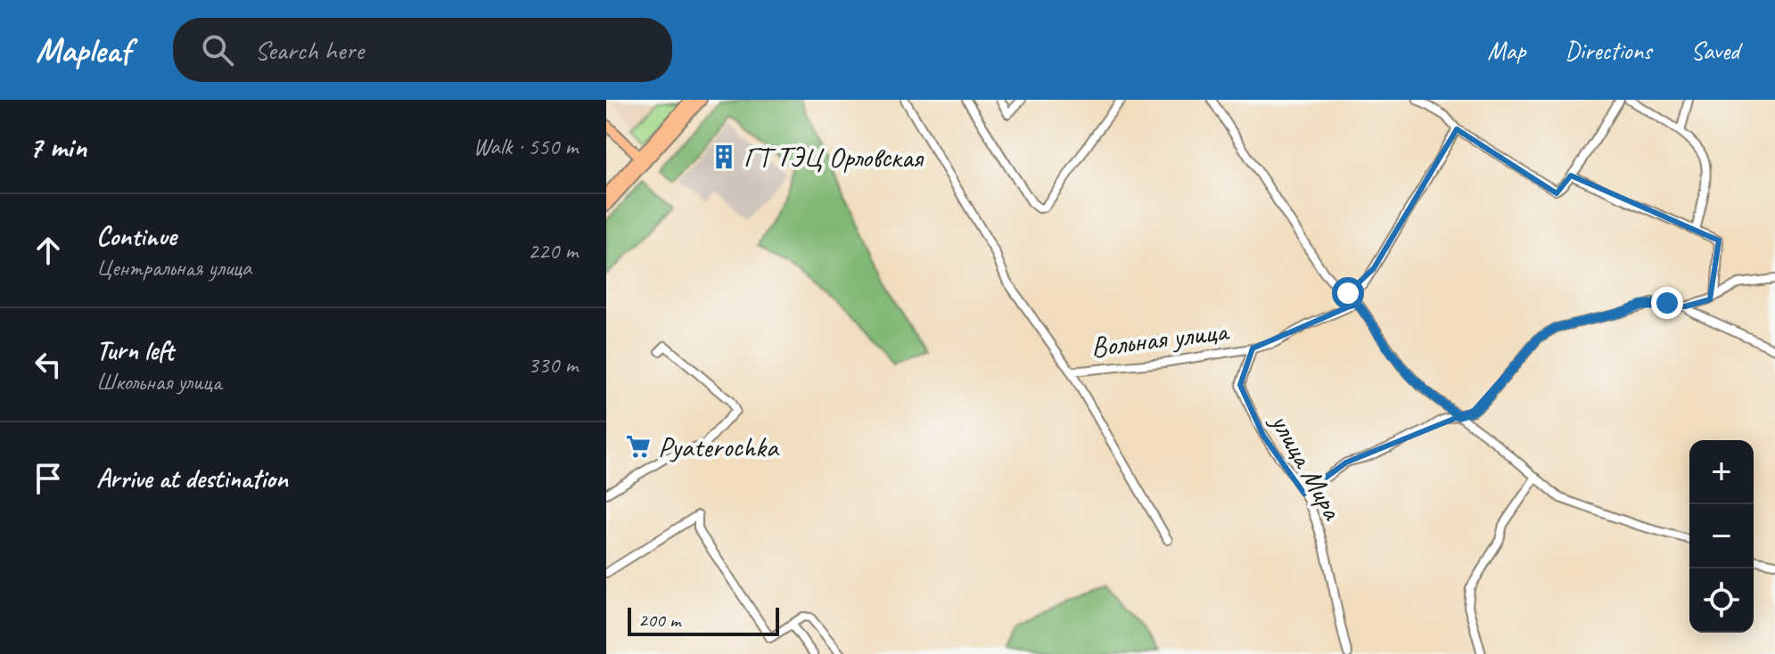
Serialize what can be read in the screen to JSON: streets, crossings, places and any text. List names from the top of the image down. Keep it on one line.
{"streets":{"street":["Вольная улица","улица Мира"]},"crossings":[["Вольная улица","улица Мира"]],"places":{"building":["ГТ ТЭЦ Орловская"],"supermarket":["Pyaterochka"]},"scale_bar":"200 m","page":{"header":"Mapleaf","search":"Search here","nav":["Map","Directions","Saved"],"heading":["7 min","Walk · 550 m"],"list":[["Continue","Центральная улица","220 m"],["Turn left","Школьная улица","330 m"],"Arrive at destination"],"map_buttons":["+","−"],"scale":"200 m"}}
